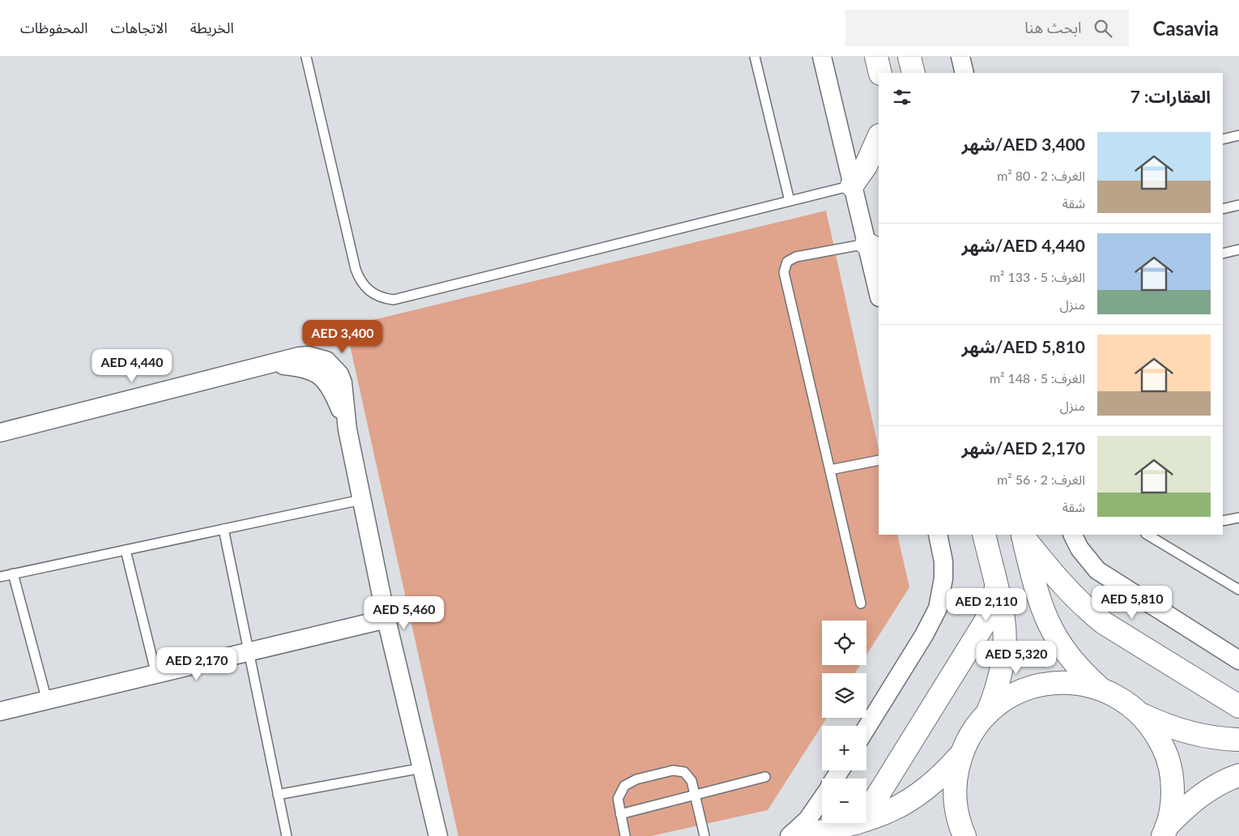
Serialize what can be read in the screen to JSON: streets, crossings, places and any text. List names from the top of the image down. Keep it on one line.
{"page":{"header":"Casavia","search":"ابحث هنا","nav":["الخريطة","الاتجاهات","المحفوظات"],"heading":"العقارات: 7","list":[{"name":"AED 3,400/شهر","note":"الغرف: 2 · 80 m² · شقة"},{"name":"AED 4,440/شهر","note":"الغرف: 5 · 133 m² · منزل"},{"name":"AED 5,810/شهر","note":"الغرف: 5 · 148 m² · منزل"},{"name":"AED 2,170/شهر","note":"الغرف: 2 · 56 m² · شقة"}],"price":["AED 3,400","AED 4,440","AED 5,810","AED 2,110","AED 5,460","AED 5,320","AED 2,170"],"map_buttons":["+","−"]}}
